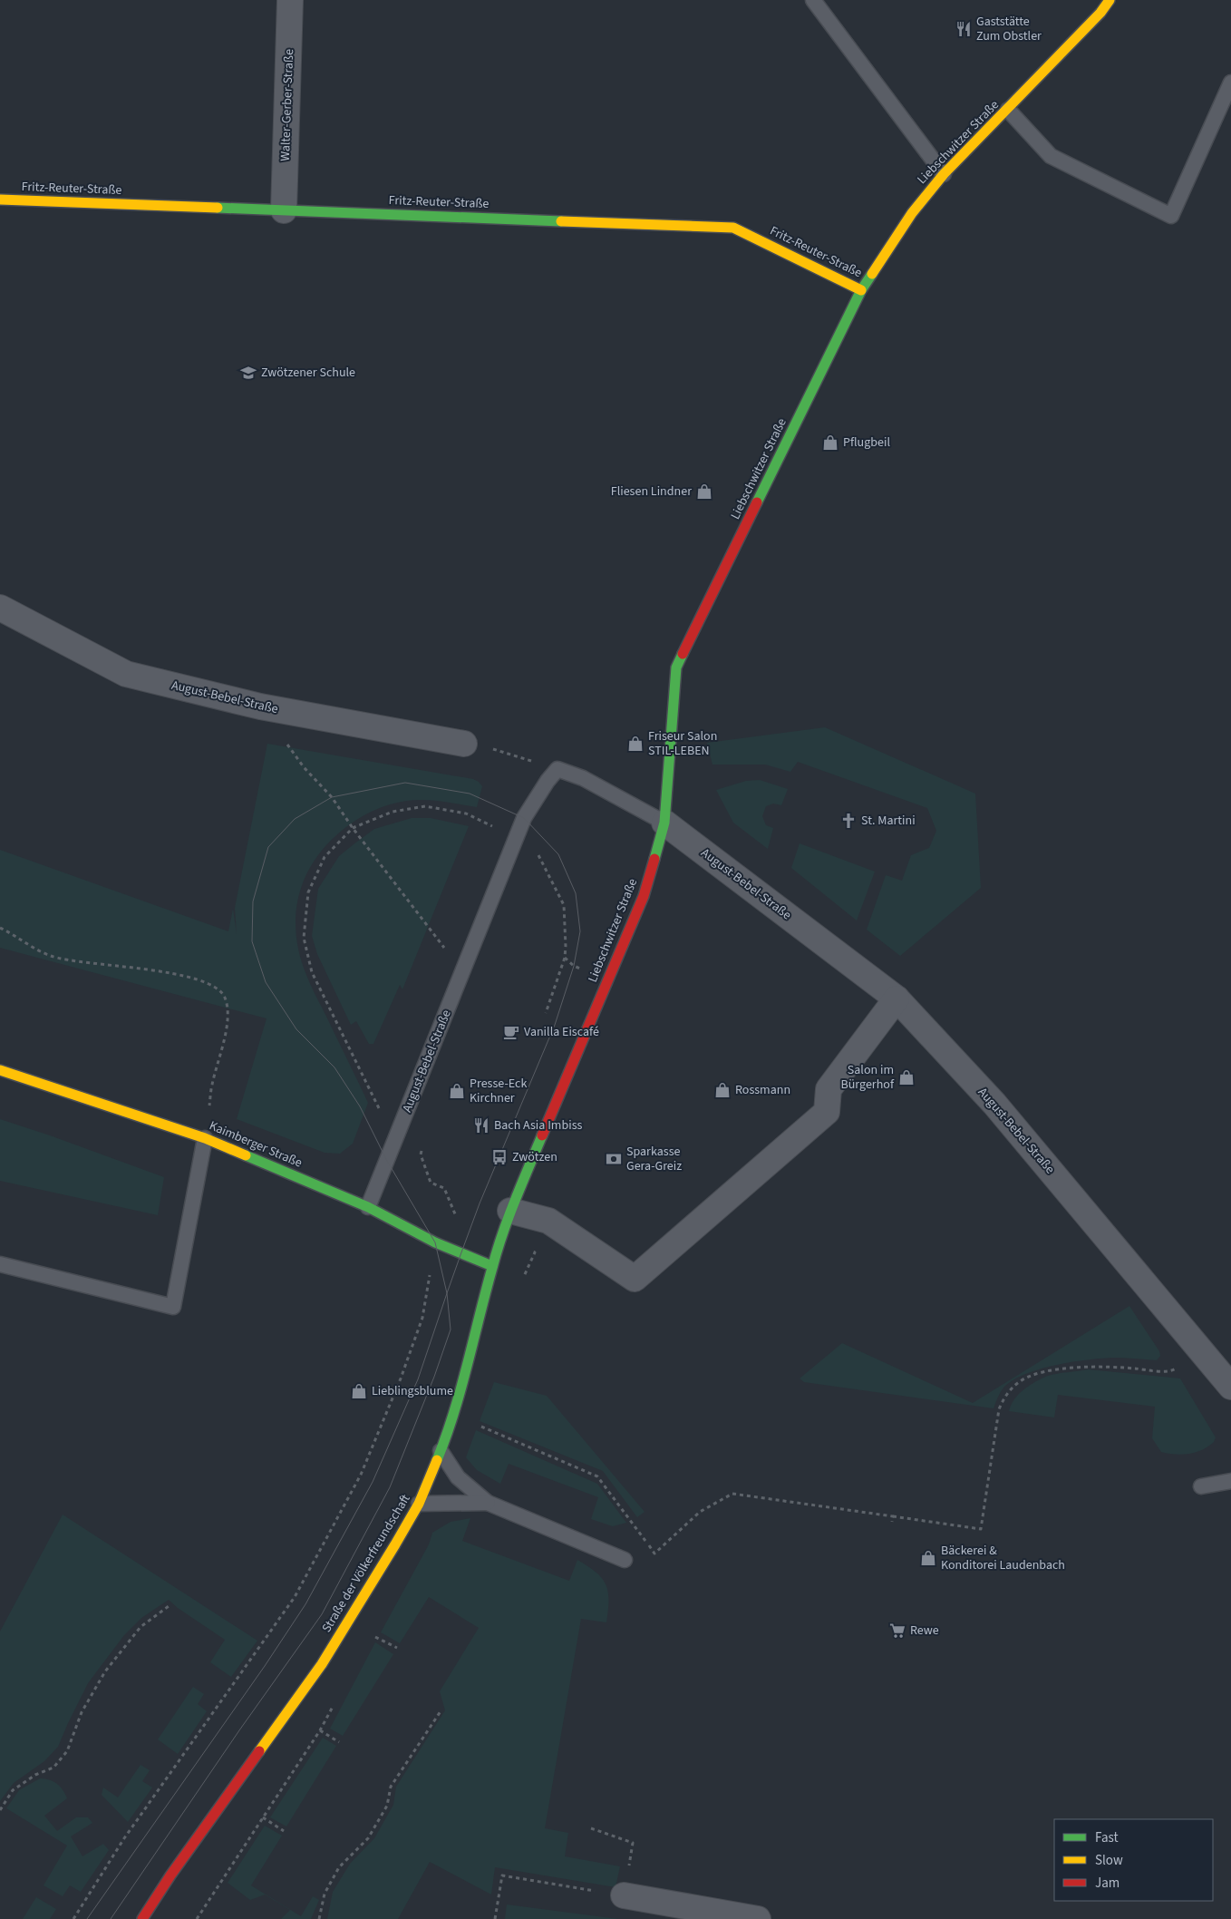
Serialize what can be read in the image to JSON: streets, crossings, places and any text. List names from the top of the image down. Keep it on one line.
{"streets":{"main road":["Liebschwitzer Straße","Fritz-Reuter-Straße","Kaimberger Straße","Straße der Völkerfreundschaft"],"street":["Walter-Gerber-Straße","August-Bebel-Straße"]},"crossings":[["Walter-Gerber-Straße","Fritz-Reuter-Straße"],["Liebschwitzer Straße","Fritz-Reuter-Straße"],["Liebschwitzer Straße","August-Bebel-Straße"],["Liebschwitzer Straße","Straße der Völkerfreundschaft"],["August-Bebel-Straße","Kaimberger Straße"],["Kaimberger Straße","Straße der Völkerfreundschaft"]],"places":{"restaurant":["Gaststätte Zum Obstler","Bach Asia Imbiss"],"school or university":["Zwötzener Schule"],"shop":["Pflugbeil","Fliesen Lindner","Friseur Salon STIL-LEBEN","Salon im Bürgerhof","Rossmann","Presse-Eck Kirchner","Lieblingsblume","Bäckerei & Konditorei Laudenbach"],"church":["St. Martini"],"cafe":["Vanilla Eiscafé"],"bus stop":["Zwötzen"],"bank":["Sparkasse Gera-Greiz"],"supermarket":["Rewe"]},"legend":["Fast","Slow","Jam"]}
